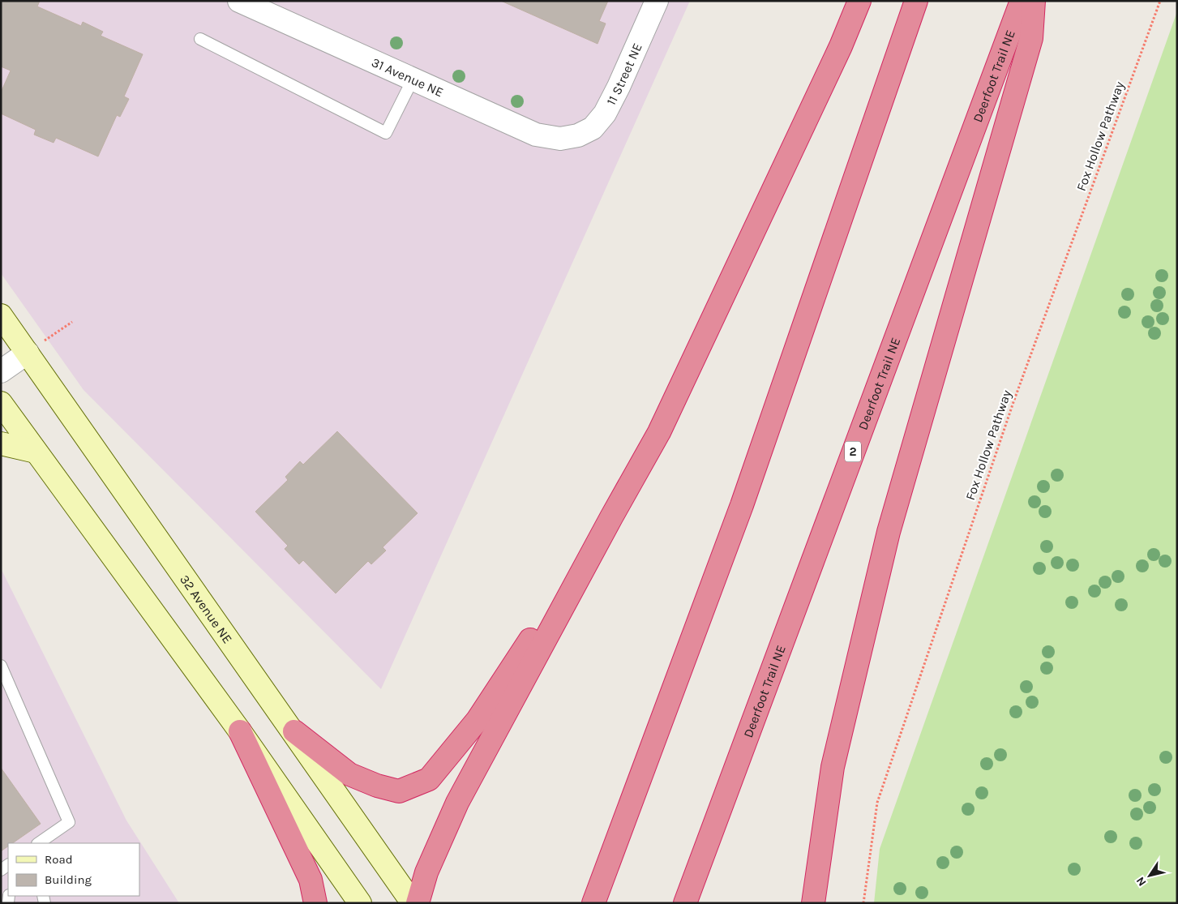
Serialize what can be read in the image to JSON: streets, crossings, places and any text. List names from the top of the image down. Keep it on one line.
{"streets":{"highway":["Deerfoot Trail NE","2"],"main road":["32 Avenue NE"],"street":["11 Street NE","31 Avenue NE"],"path":["Fox Hollow Pathway"]},"crossings":[["11 Street NE","31 Avenue NE"]],"legend":["Road","Building"],"north":"bottom left"}
